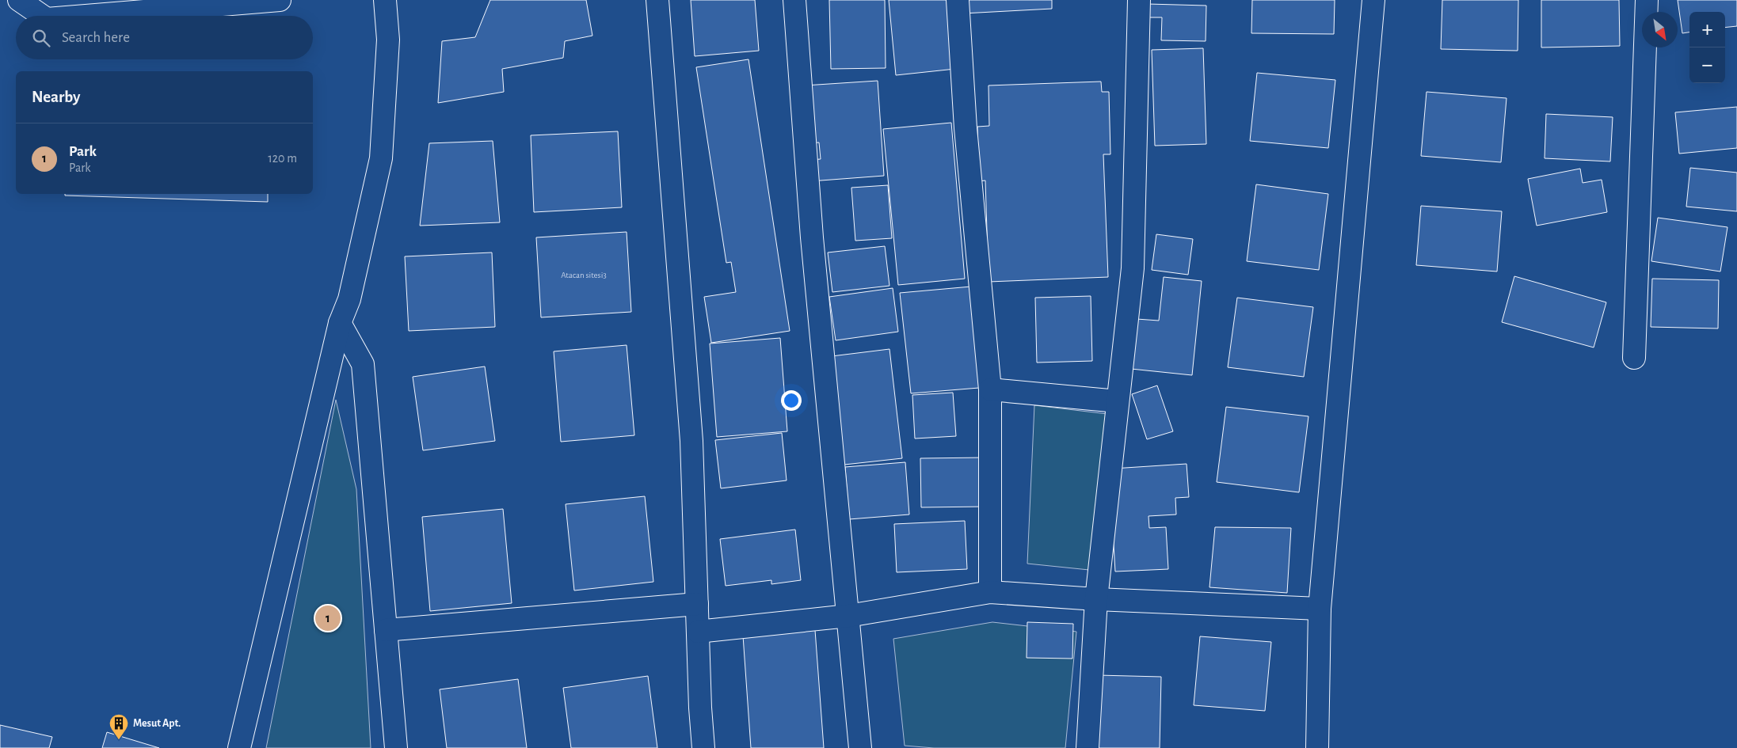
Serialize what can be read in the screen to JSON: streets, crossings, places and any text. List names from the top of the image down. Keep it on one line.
{"places":{"building":["Mesut Apt."]},"house_numbers":["Atacan sitesi3"],"north":"bottom right","page":{"map_buttons":["+","−"],"search":"Search here","heading":"Nearby","list":[{"mark":"1","name":"Park","note":"Park","value":"120 m"}],"pins":"1"}}
